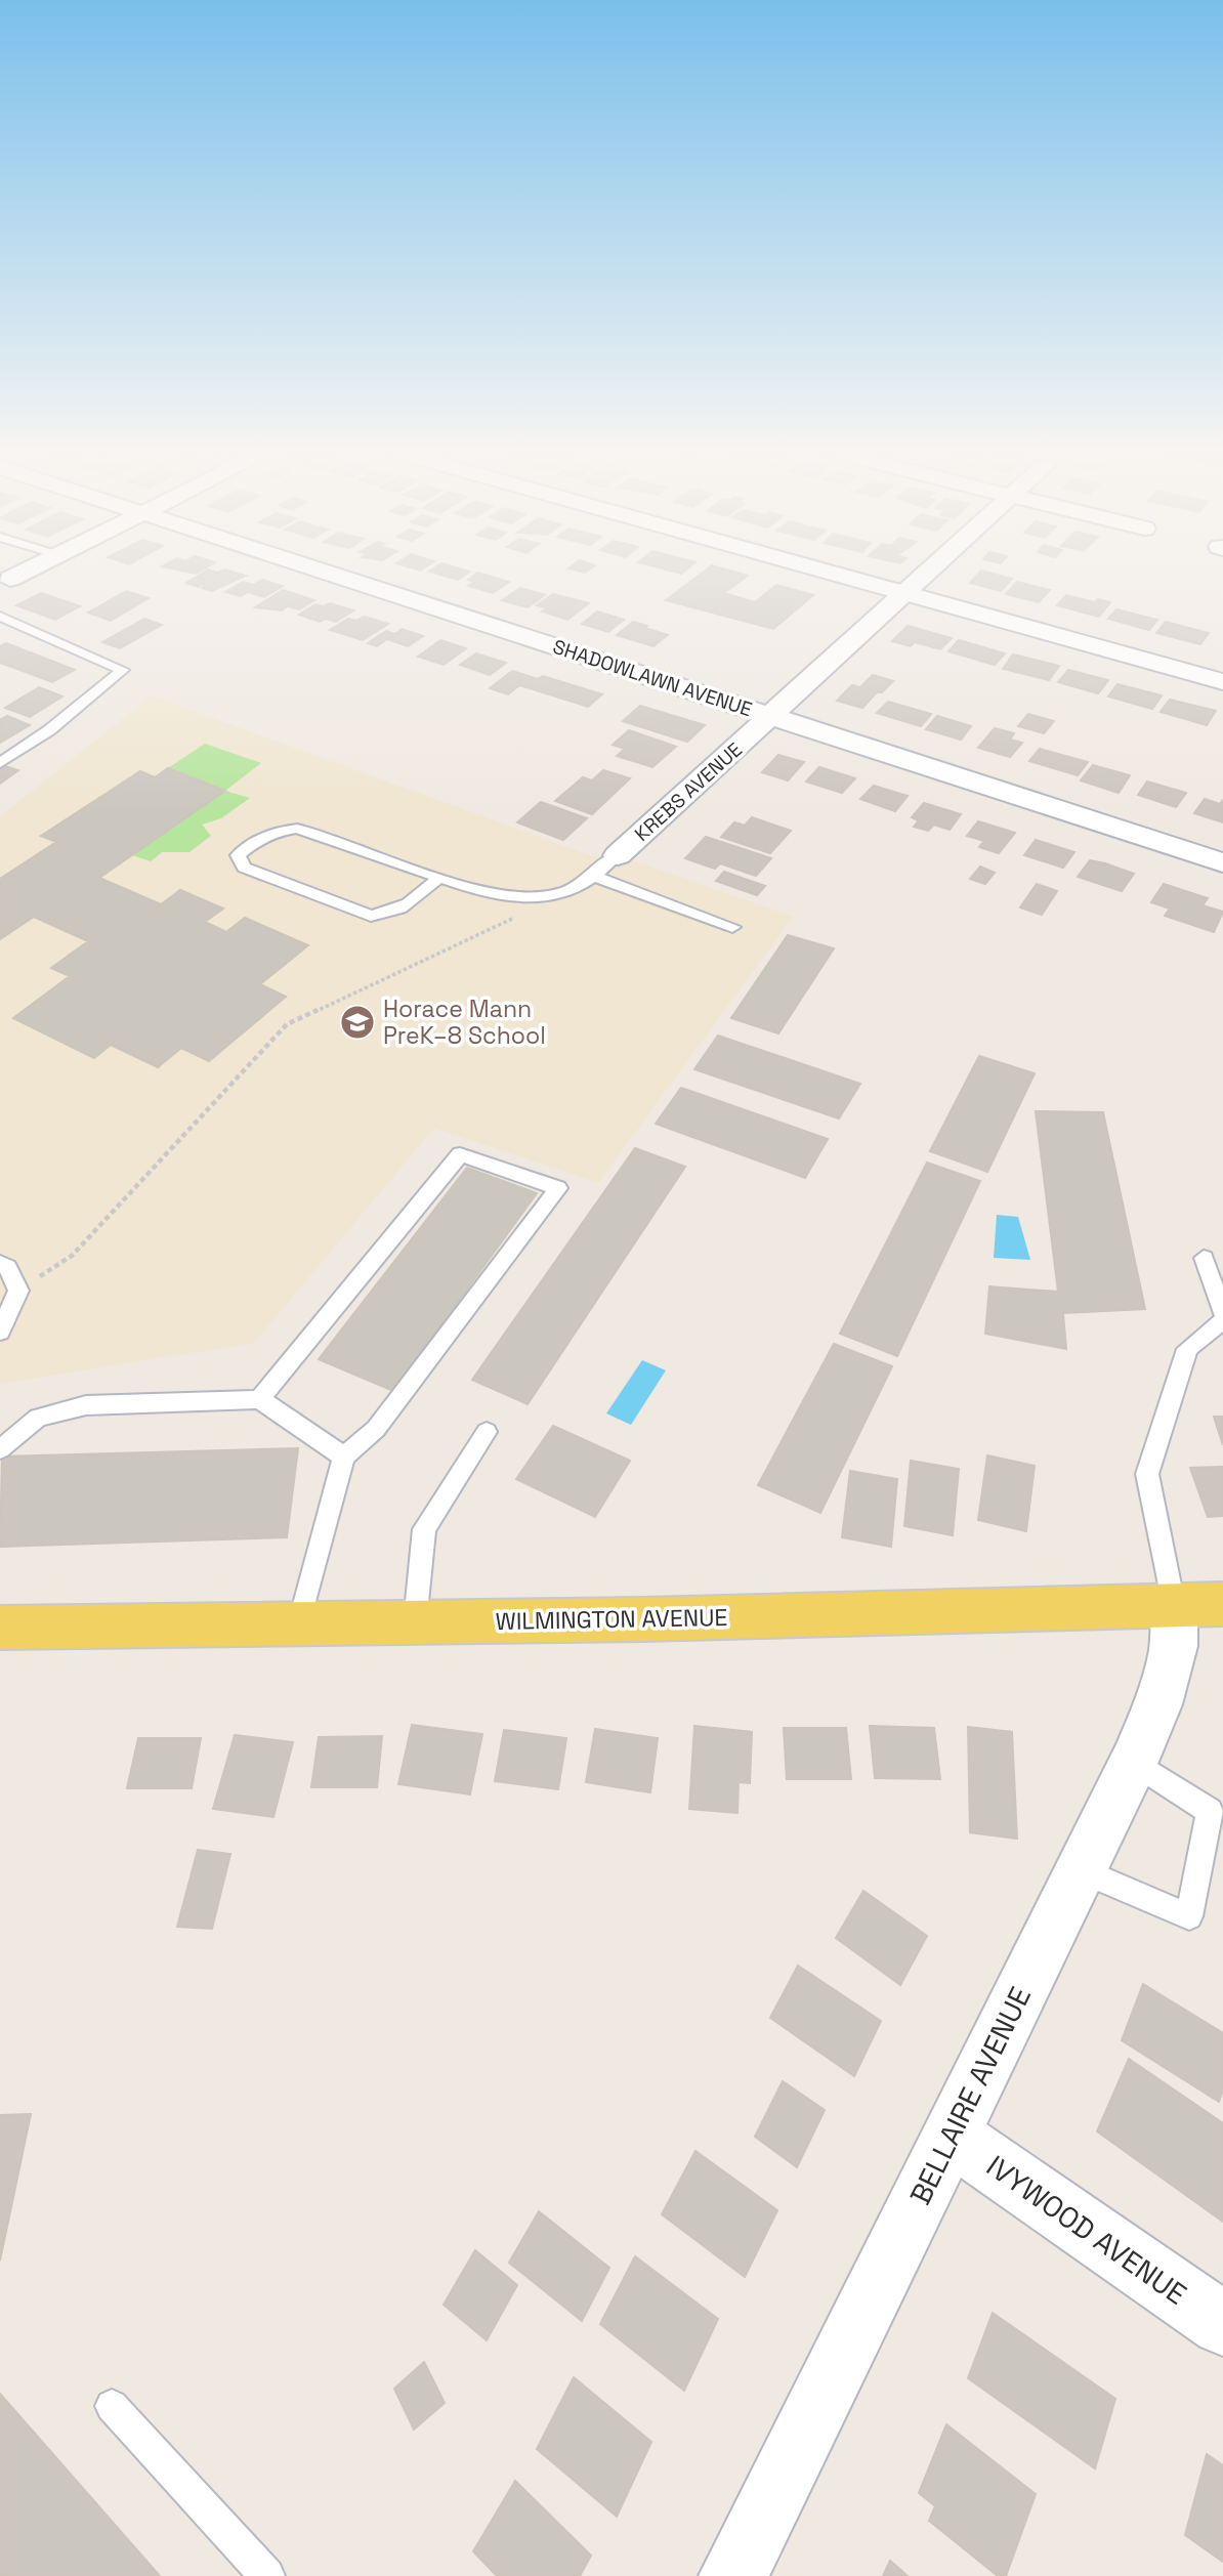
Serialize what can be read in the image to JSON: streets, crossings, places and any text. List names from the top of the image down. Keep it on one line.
{"streets":{"main road":["WILMINGTON AVENUE"],"street":["SHADOWLAWN AVENUE","KREBS AVENUE","BELLAIRE AVENUE","IVYWOOD AVENUE"]},"crossings":[["SHADOWLAWN AVENUE","KREBS AVENUE"],["WILMINGTON AVENUE","BELLAIRE AVENUE"],["BELLAIRE AVENUE","IVYWOOD AVENUE"]],"places":{"school or university":["Horace Mann PreK–8 School"]}}
